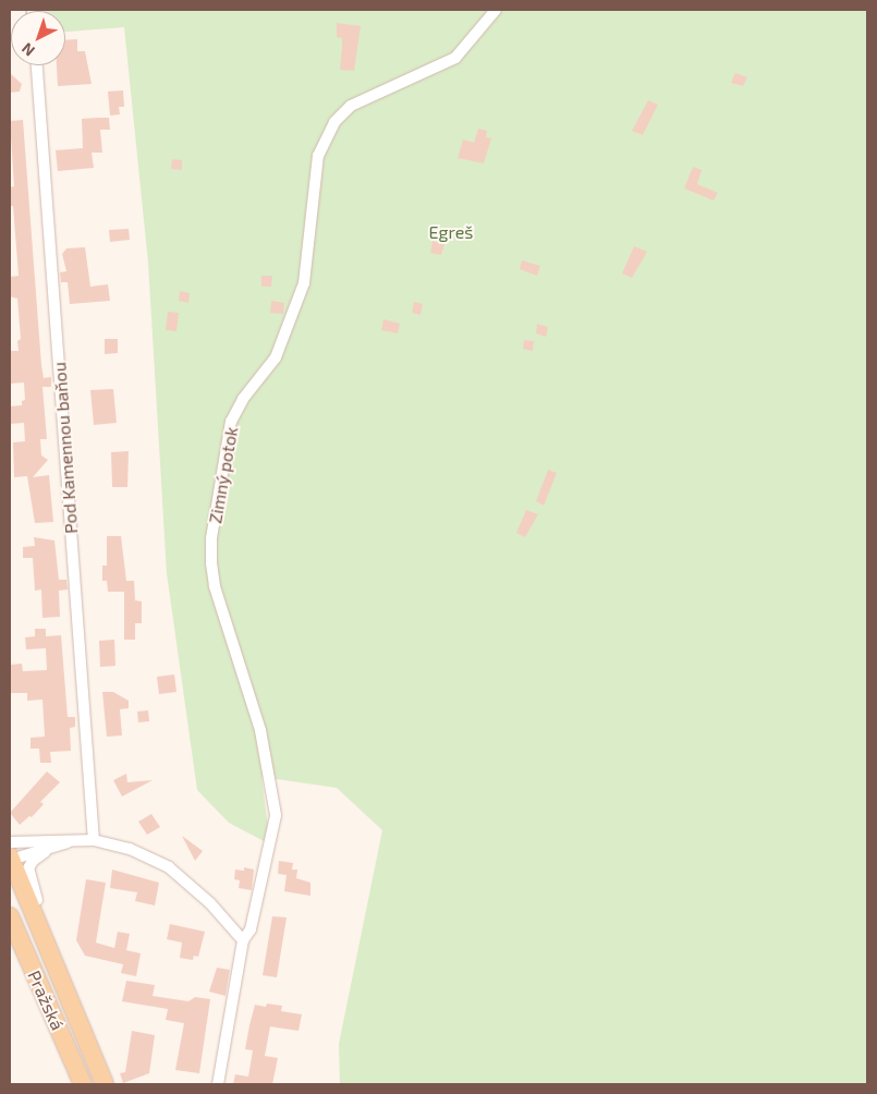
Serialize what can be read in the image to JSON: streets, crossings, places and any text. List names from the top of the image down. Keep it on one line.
{"streets":{"main road":["Pražská"],"street":["Pod Kamennou baňou","Zimný potok"]},"parks":["Egreš"],"north":"bottom left"}
